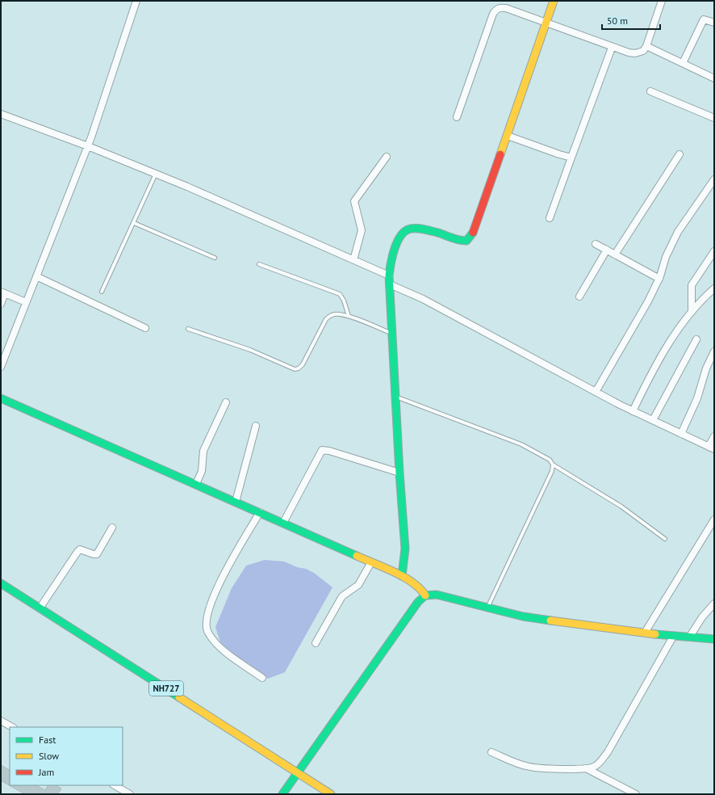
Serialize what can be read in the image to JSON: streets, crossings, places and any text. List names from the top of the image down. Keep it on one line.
{"streets":{"main road":["NH727"]},"legend":["Fast","Slow","Jam"],"scale_bar":"50 m"}
